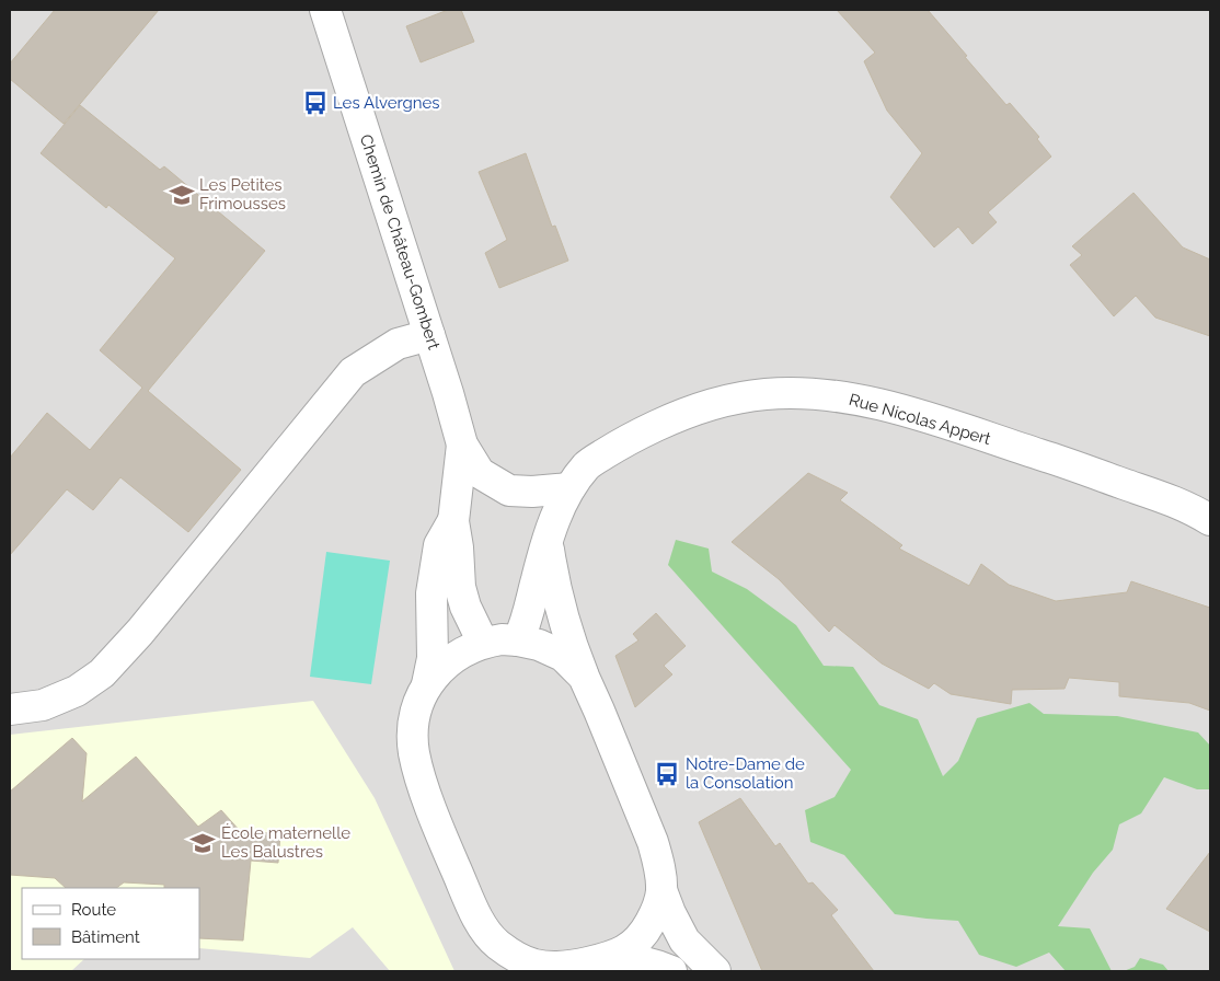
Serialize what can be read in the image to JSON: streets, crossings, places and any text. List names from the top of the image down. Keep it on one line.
{"streets":{"street":["Chemin de Château-Gombert","Rue Nicolas Appert"]},"crossings":[["Chemin de Château-Gombert","Rue Nicolas Appert"]],"places":{"bus stop":["Les Alvergnes","Notre-Dame de la Consolation"],"school or university":["Les Petites Frimousses","École maternelle Les Balustres"]},"legend":["Route","Bâtiment"]}
